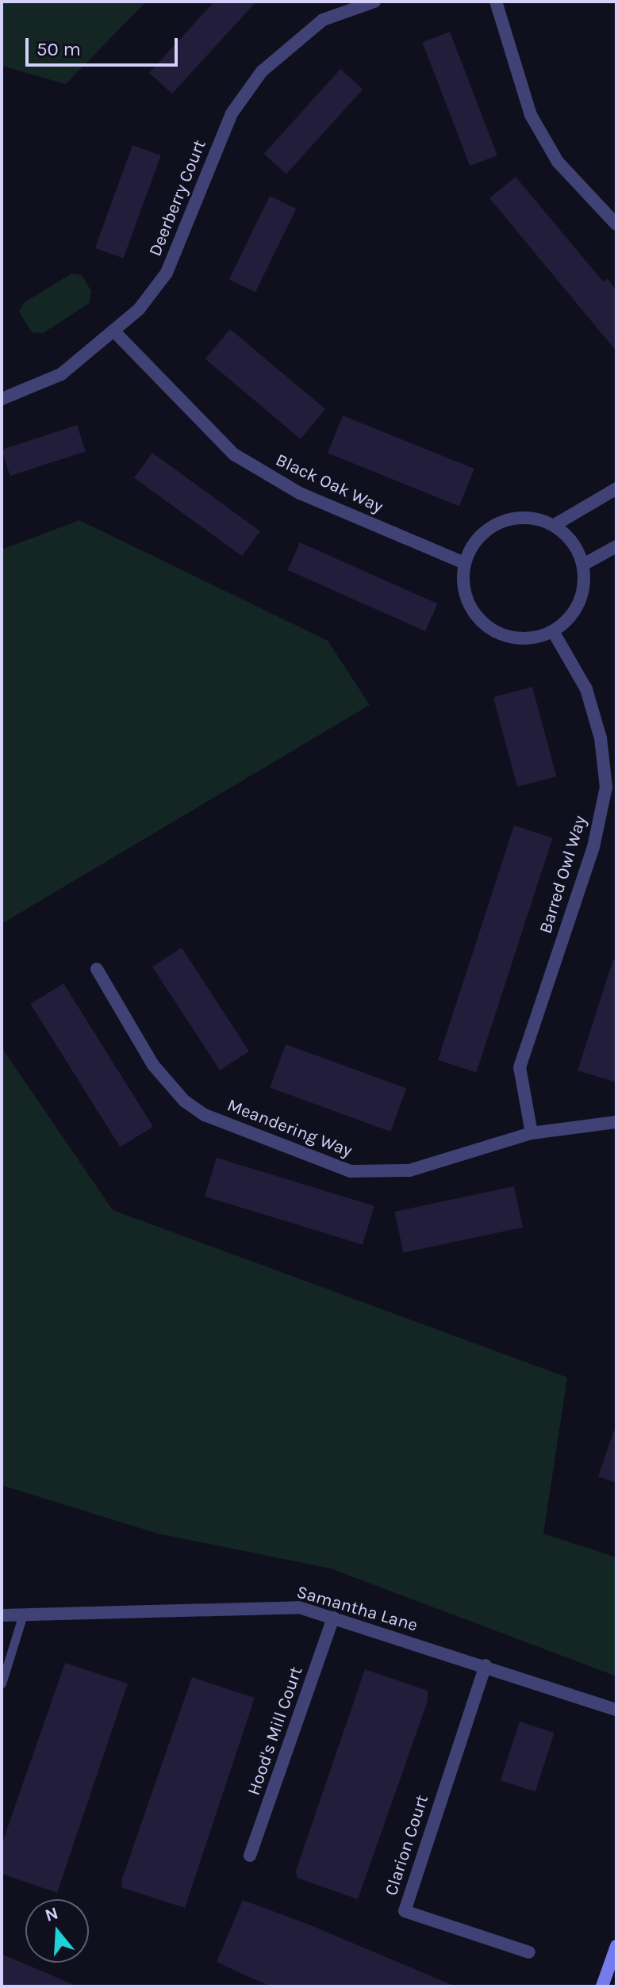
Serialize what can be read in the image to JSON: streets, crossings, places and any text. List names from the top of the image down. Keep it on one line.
{"streets":{"street":["Deerberry Court","Black Oak Way","Barred Owl Way","Meandering Way","Samantha Lane","Hood's Mill Court","Clarion Court"]},"crossings":[["Deerberry Court","Black Oak Way"],["Black Oak Way","Barred Owl Way"],["Barred Owl Way","Meandering Way"],["Samantha Lane","Hood's Mill Court"],["Samantha Lane","Clarion Court"]],"scale_bar":"50 m","north":"top"}
